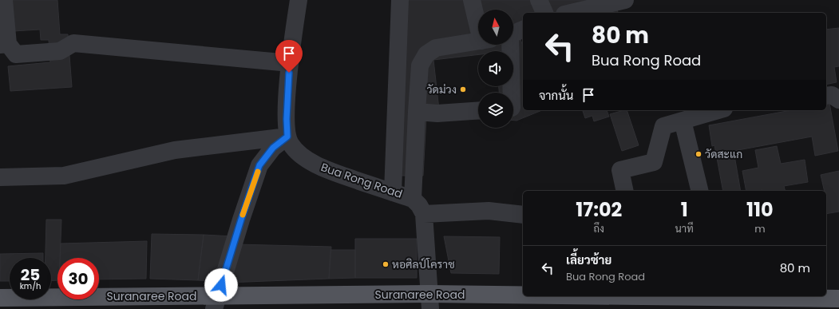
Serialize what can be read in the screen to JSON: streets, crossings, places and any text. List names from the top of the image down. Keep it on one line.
{"streets":{"main road":["Suranaree Road"],"street":["Bua Rong Road"]},"crossings":[["Bua Rong Road","Suranaree Road"]],"places":["วัดม่วง","วัดสะแก","หอศิลป์โคราช"],"north":"top","page":{"turn":["80 m","Bua Rong Road"],"then":"จากนั้น","eta":["17:02","ถึง","1","นาที","110","m"],"list":[{"name":"เลี้ยวซ้าย","note":"Bua Rong Road","value":"80 m"}],"speed":"25 km/h","limit":"30"}}
